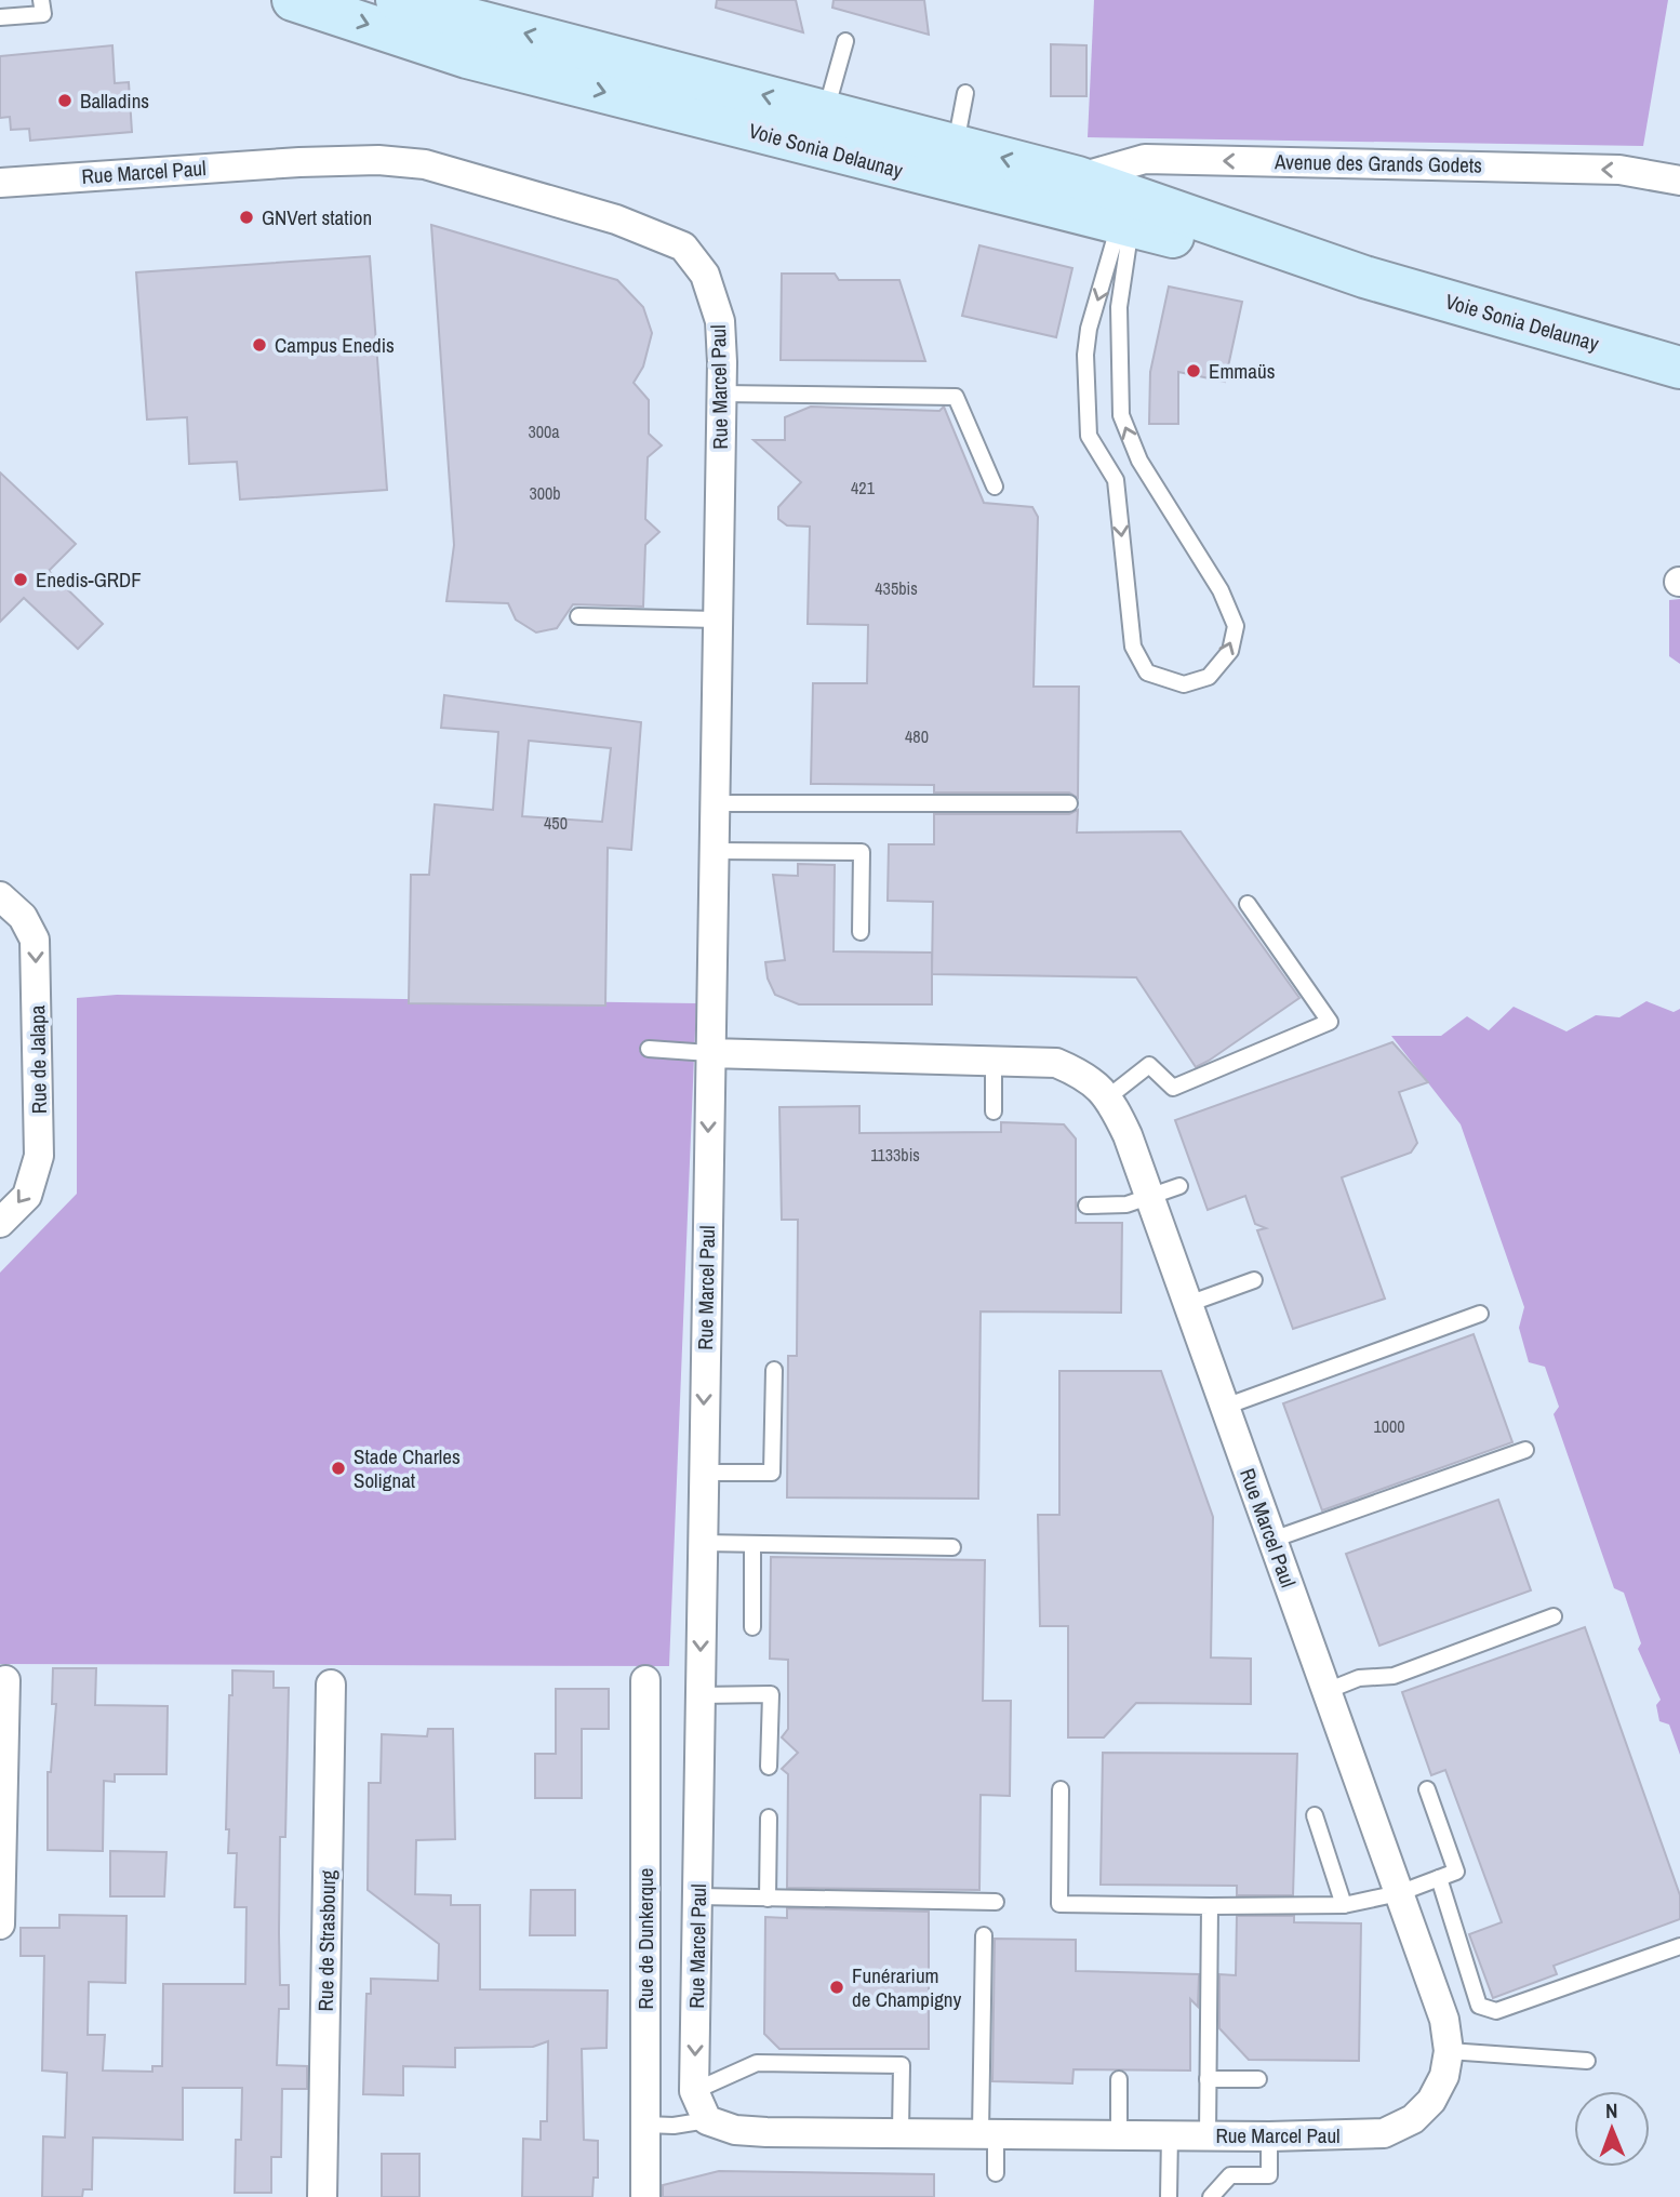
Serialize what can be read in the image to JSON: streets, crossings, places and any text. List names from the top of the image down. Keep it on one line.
{"streets":{"main road":["Voie Sonia Delaunay"],"street":["Avenue des Grands Godets","Rue Marcel Paul","Rue de Jalapa","Rue de Dunkerque","Rue de Strasbourg"]},"crossings":[["Voie Sonia Delaunay","Avenue des Grands Godets"]],"one_way":["Avenue des Grands Godets","Rue de Jalapa"],"places":["Balladins","GNVert station","Campus Enedis","Emmaüs","Enedis-GRDF","Stade Charles Solignat","Funérarium de Champigny"],"house_numbers":["300a","421","300b","435bis","480","450","1133bis","1000"],"north":"top"}
